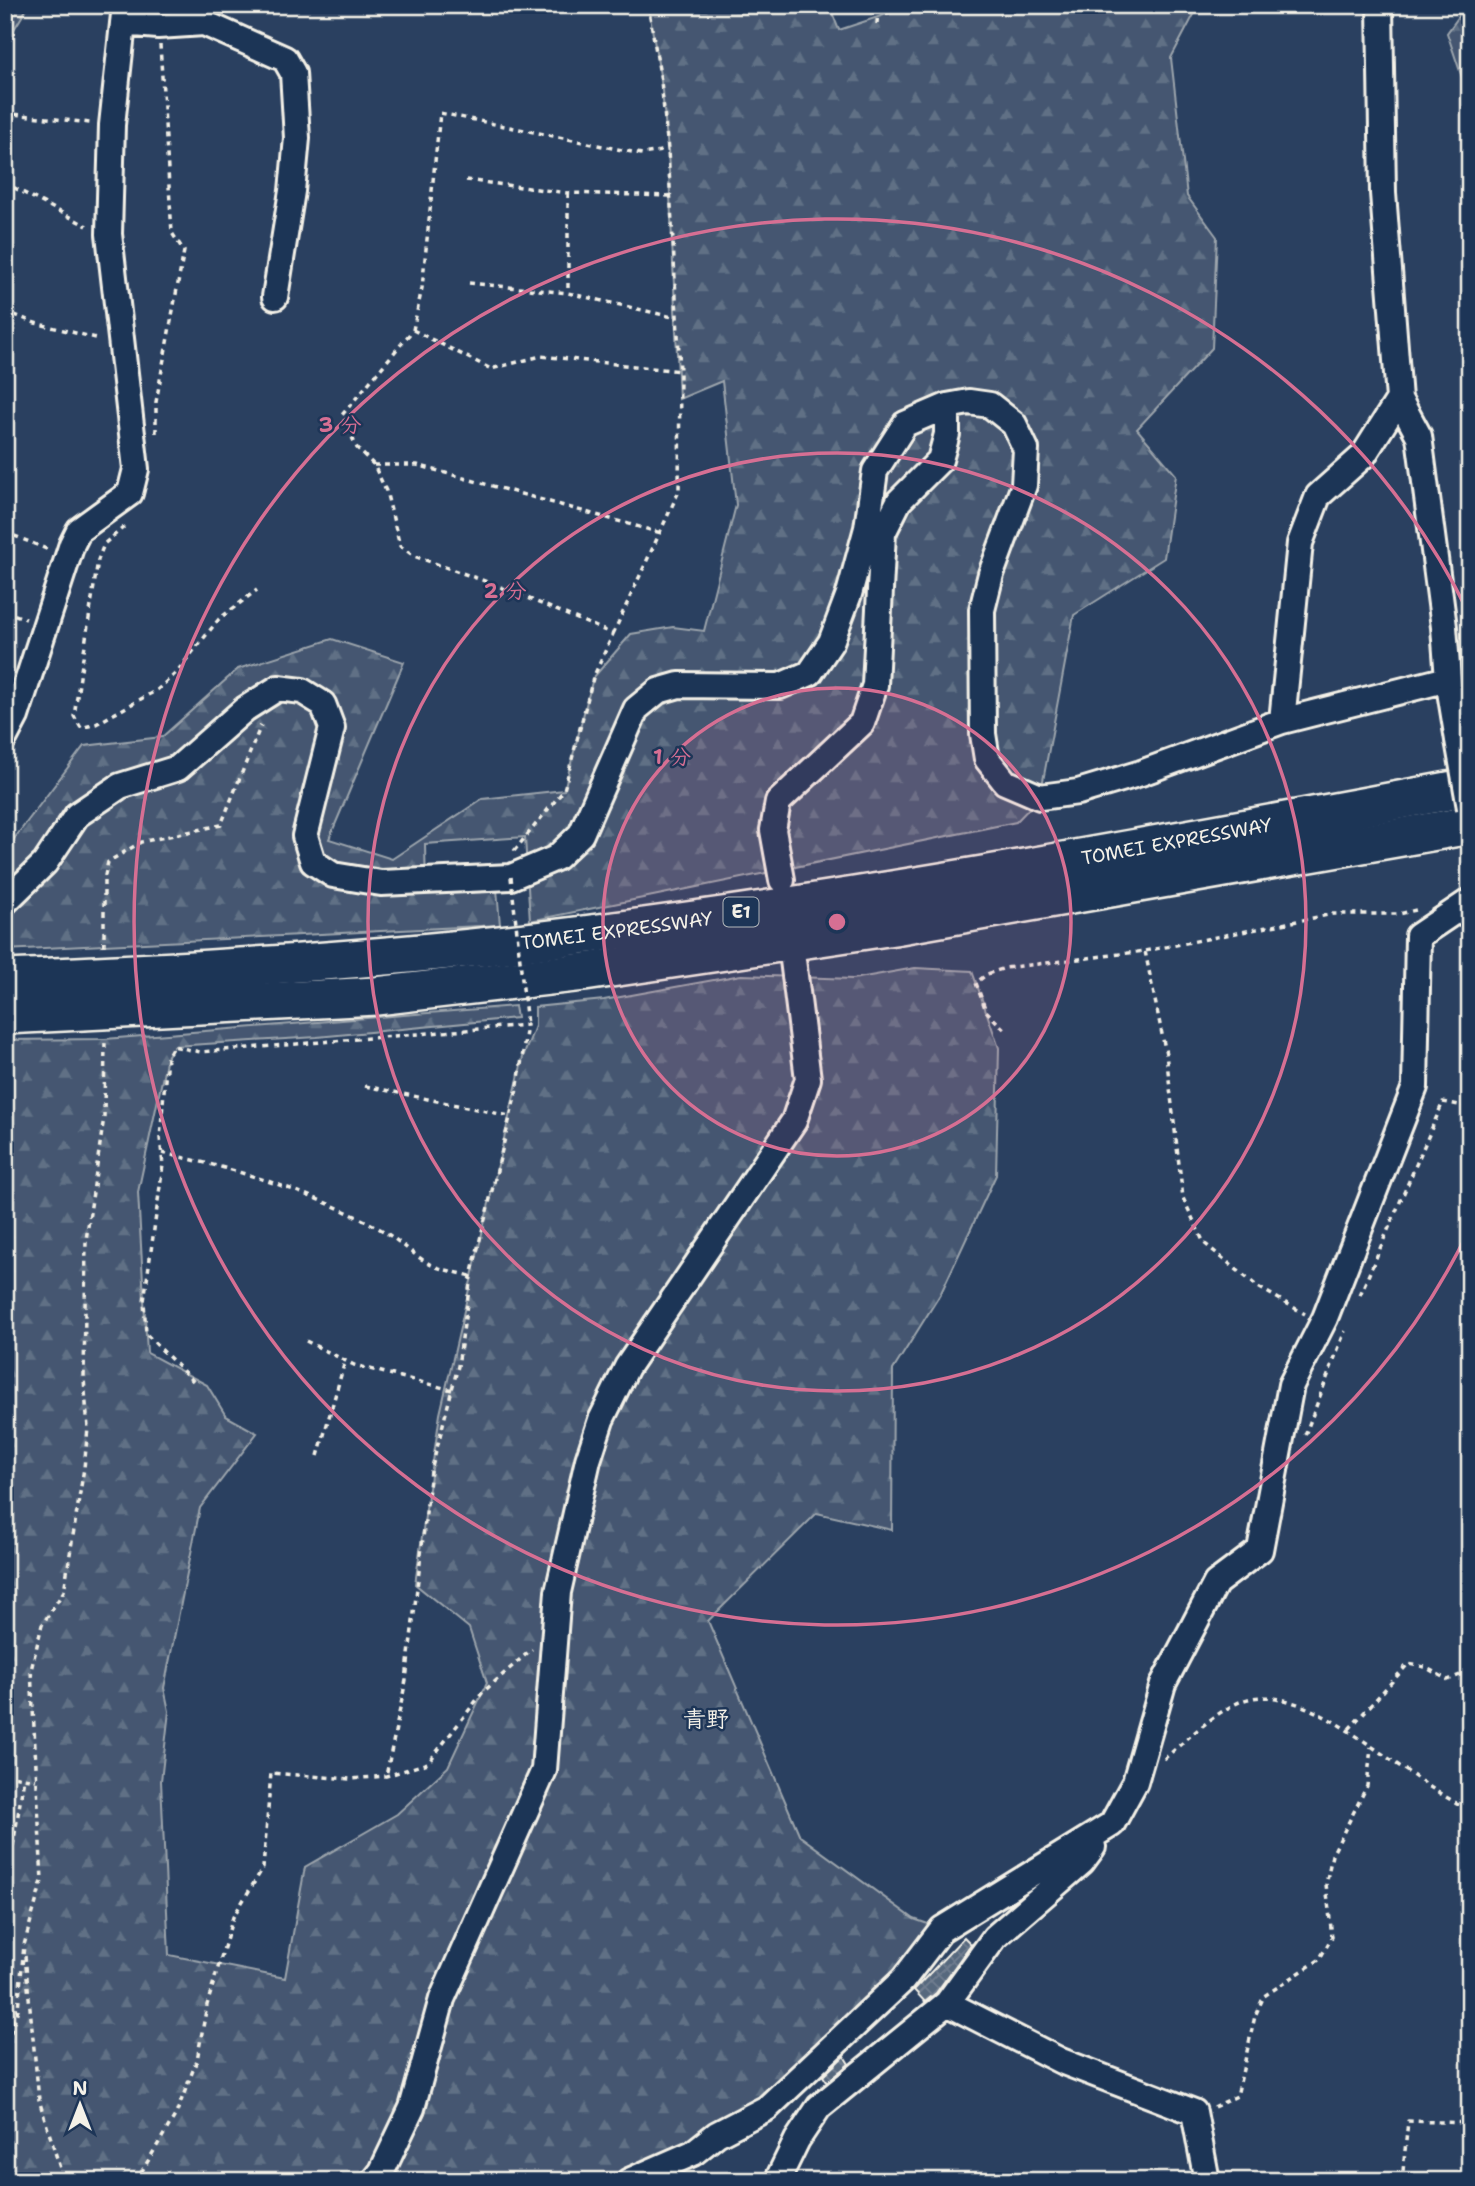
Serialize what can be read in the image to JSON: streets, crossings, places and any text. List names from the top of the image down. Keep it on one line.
{"streets":{"highway":["TOMEI EXPRESSWAY","E1"]},"districts":["青野"],"north":"top","rings":["3 分","2 分","1 分"]}
